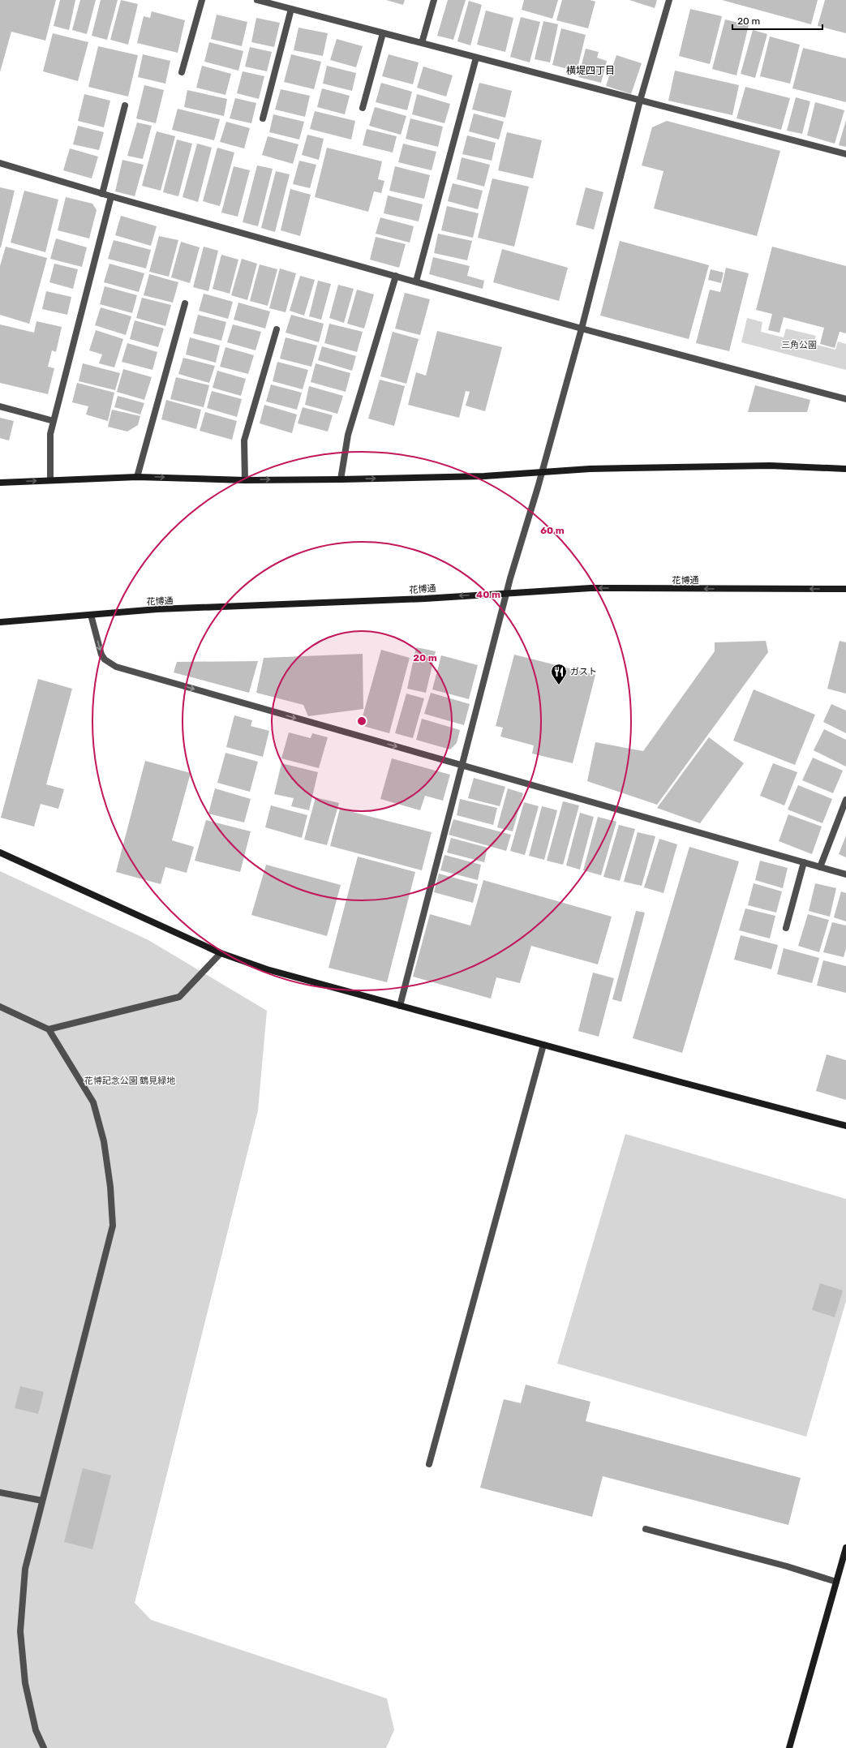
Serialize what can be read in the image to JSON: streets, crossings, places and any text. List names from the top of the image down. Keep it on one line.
{"streets":{"street":["花博通"]},"one_way":["花博通"],"districts":["横堤四丁目"],"parks":["三角公園","花博記念公園 鶴見緑地"],"places":{"restaurant":["ガスト"]},"scale_bar":"20 m","rings":["60 m","40 m","20 m"]}
